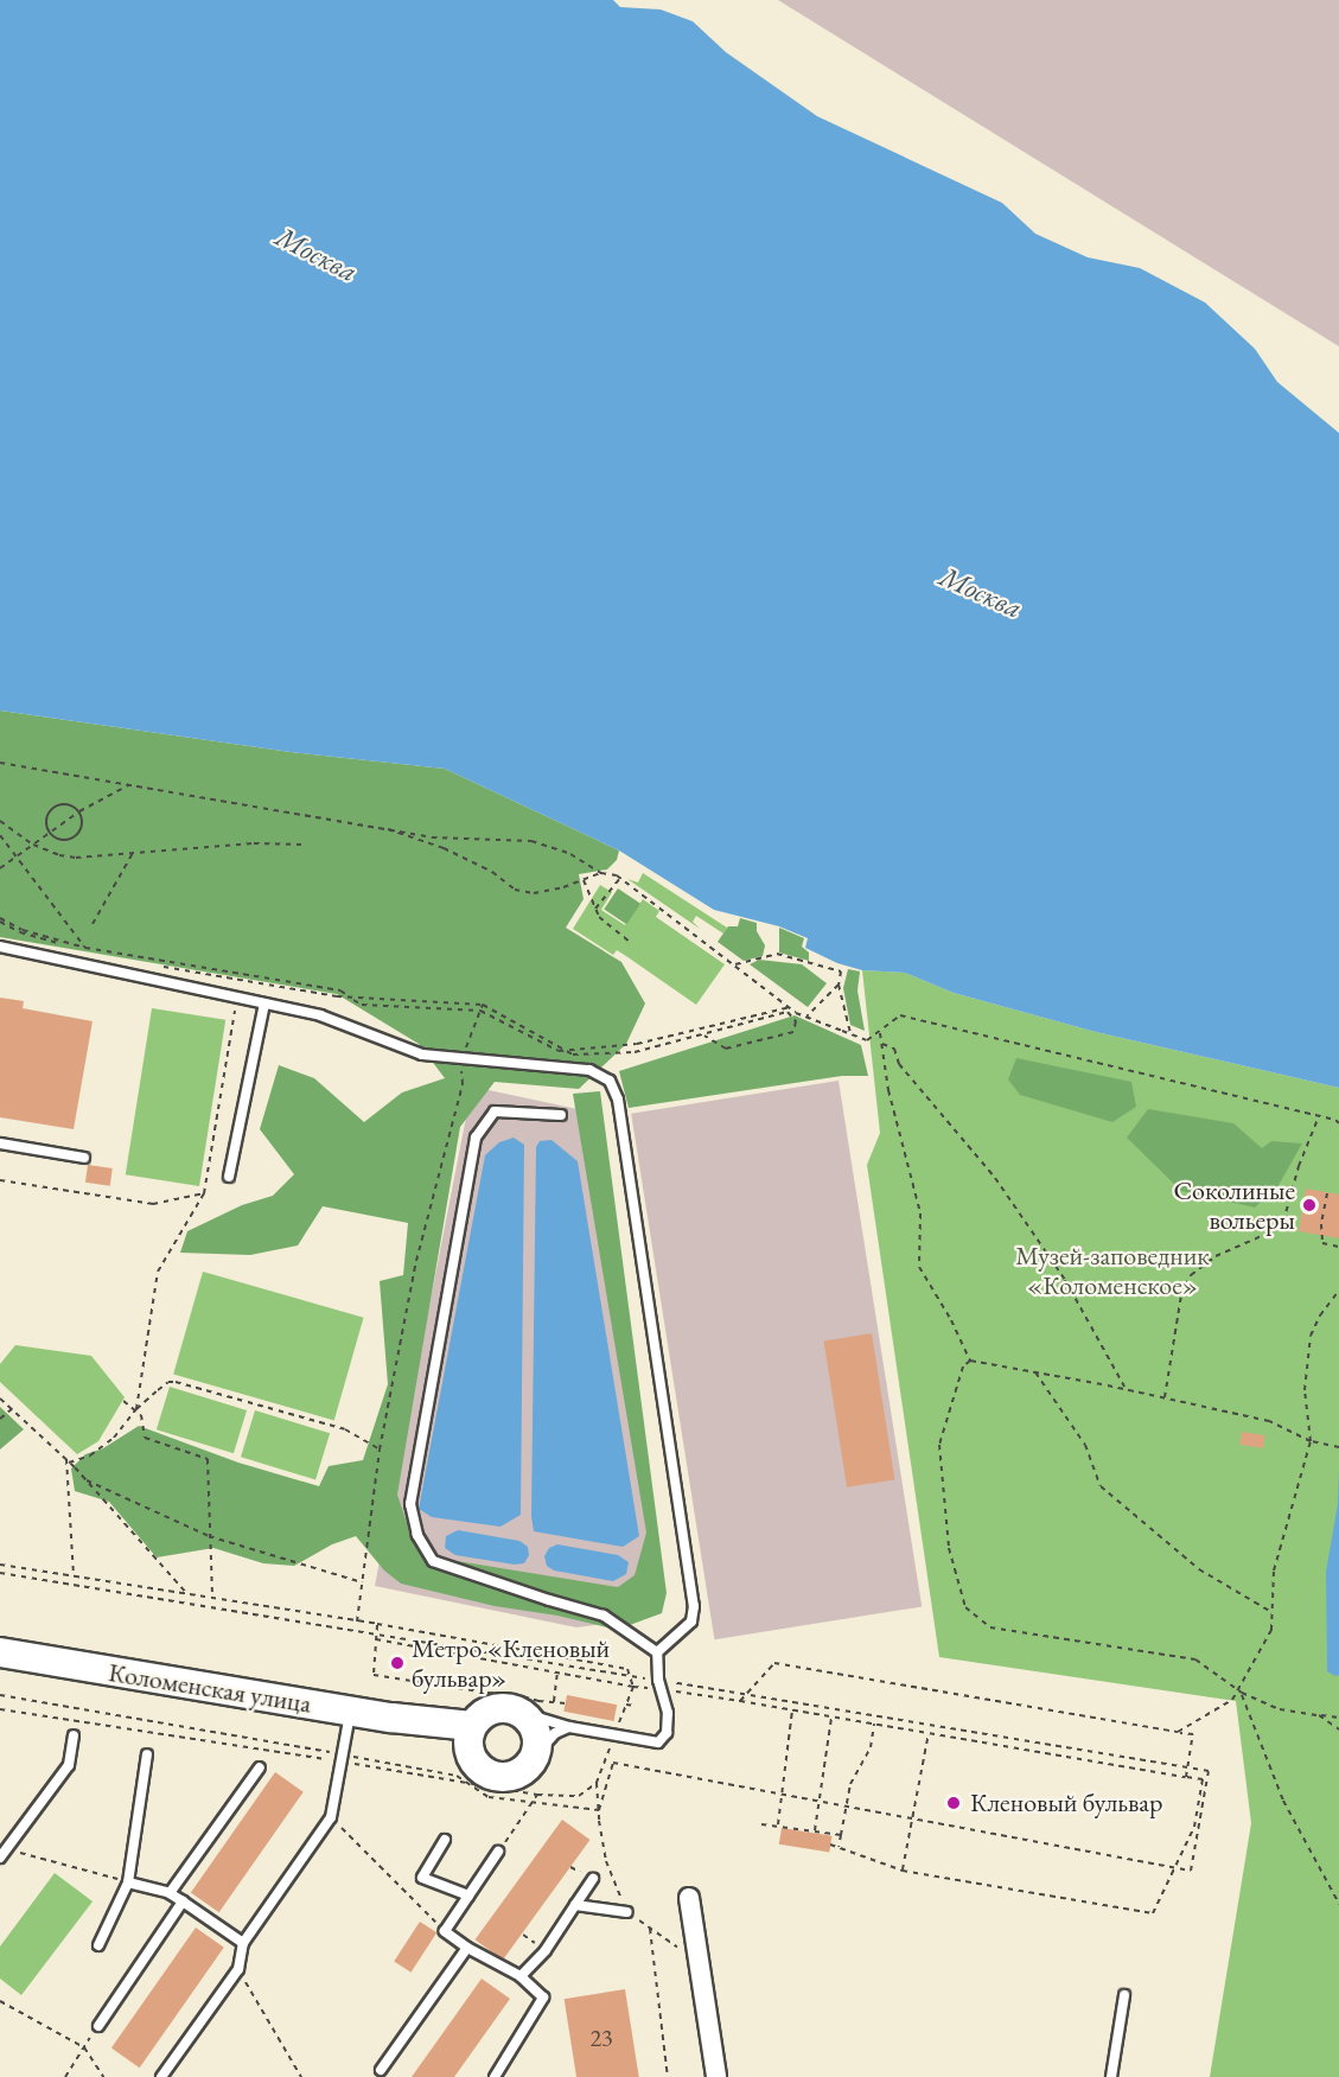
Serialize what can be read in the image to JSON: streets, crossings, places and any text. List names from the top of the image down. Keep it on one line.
{"streets":{"street":["Коломенская улица"]},"water":["Москва"],"parks":["Музей-заповедник «Коломенское»"],"places":["Соколиные вольеры","Метро «Кленовый бульвар»","Кленовый бульвар"],"house_numbers":["23"]}
